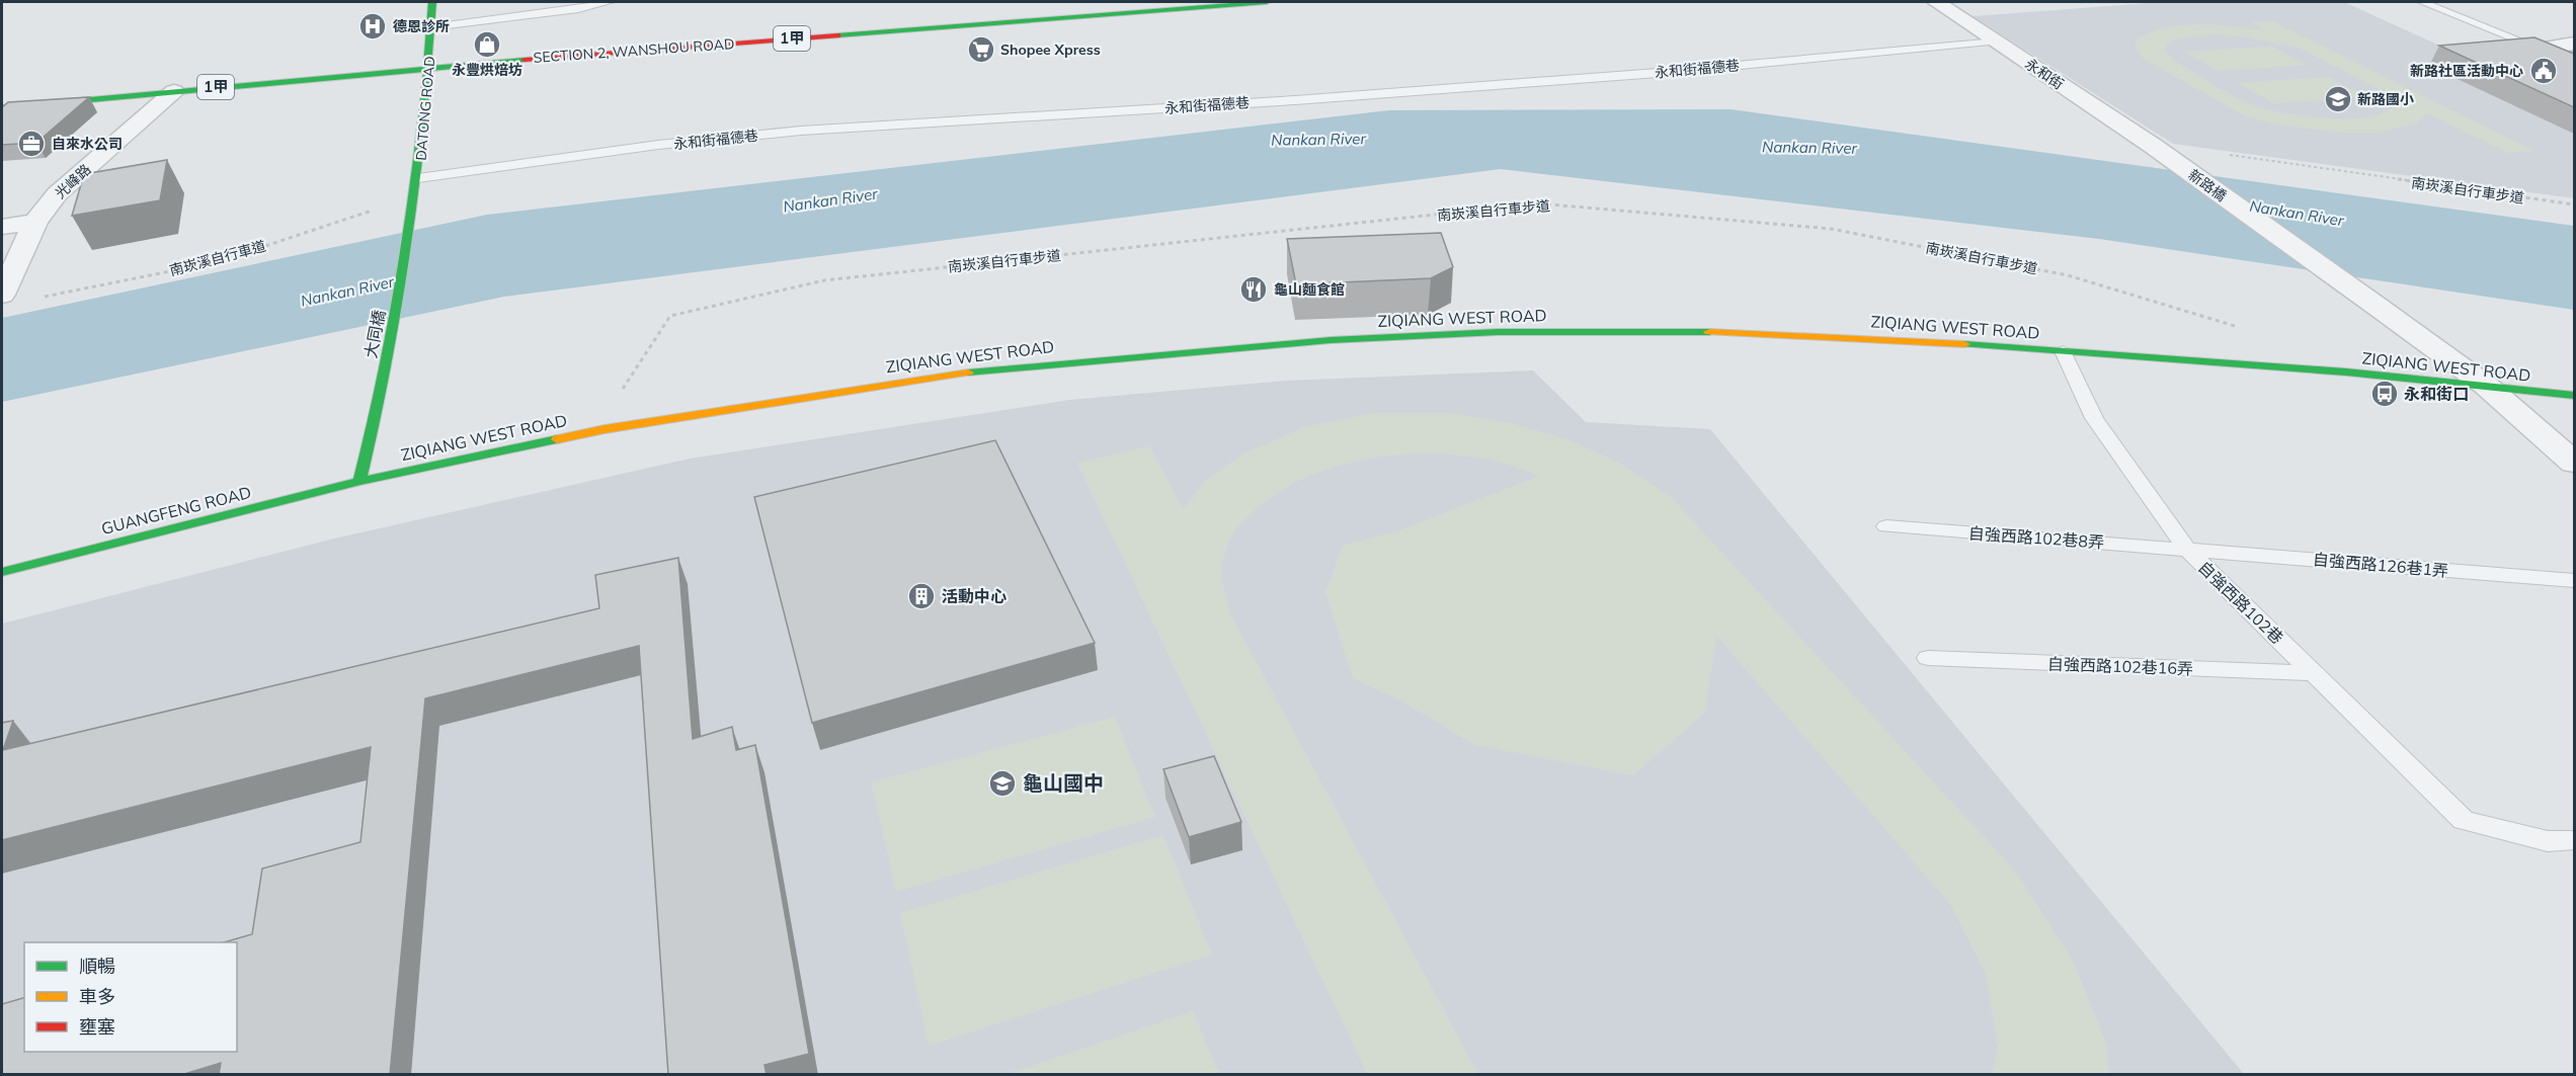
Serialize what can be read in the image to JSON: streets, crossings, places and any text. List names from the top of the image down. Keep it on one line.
{"streets":{"street":["1甲","SECTION 2, WANSHOU ROAD","永和街","DATONG ROAD","光峰路","新路橋","ZIQIANG WEST ROAD","大同橋","GUANGFENG ROAD"],"lane":["永和街福德巷","自強西路102巷8弄","自強西路126巷1弄","自強西路102巷","自強西路102巷16弄"],"path":["南崁溪自行車步道","南崁溪自行車道"]},"crossings":[["SECTION 2, WANSHOU ROAD","DATONG ROAD"],["SECTION 2, WANSHOU ROAD","光峰路"],["永和街福德巷","永和街"],["永和街福德巷","DATONG ROAD"],["永和街","新路橋"],["DATONG ROAD","南崁溪自行車道"],["DATONG ROAD","大同橋"],["新路橋","ZIQIANG WEST ROAD"],["ZIQIANG WEST ROAD","大同橋"],["ZIQIANG WEST ROAD","GUANGFENG ROAD"],["ZIQIANG WEST ROAD","自強西路102巷"],["大同橋","GUANGFENG ROAD"],["自強西路102巷8弄","自強西路126巷1弄"],["自強西路102巷8弄","自強西路102巷"],["自強西路126巷1弄","自強西路102巷"],["自強西路102巷","自強西路102巷16弄"]],"water":["Nankan River"],"places":{"hospital":["德恩診所"],"shop":["永豐烘焙坊"],"supermarket":["Shopee Xpress"],"public building":["新路社區活動中心"],"school or university":["新路國小","龜山國中"],"office":["自來水公司"],"restaurant":["龜山麵食館"],"bus stop":["永和街口"],"building":["活動中心"]},"legend":["順暢","車多","壅塞"]}
